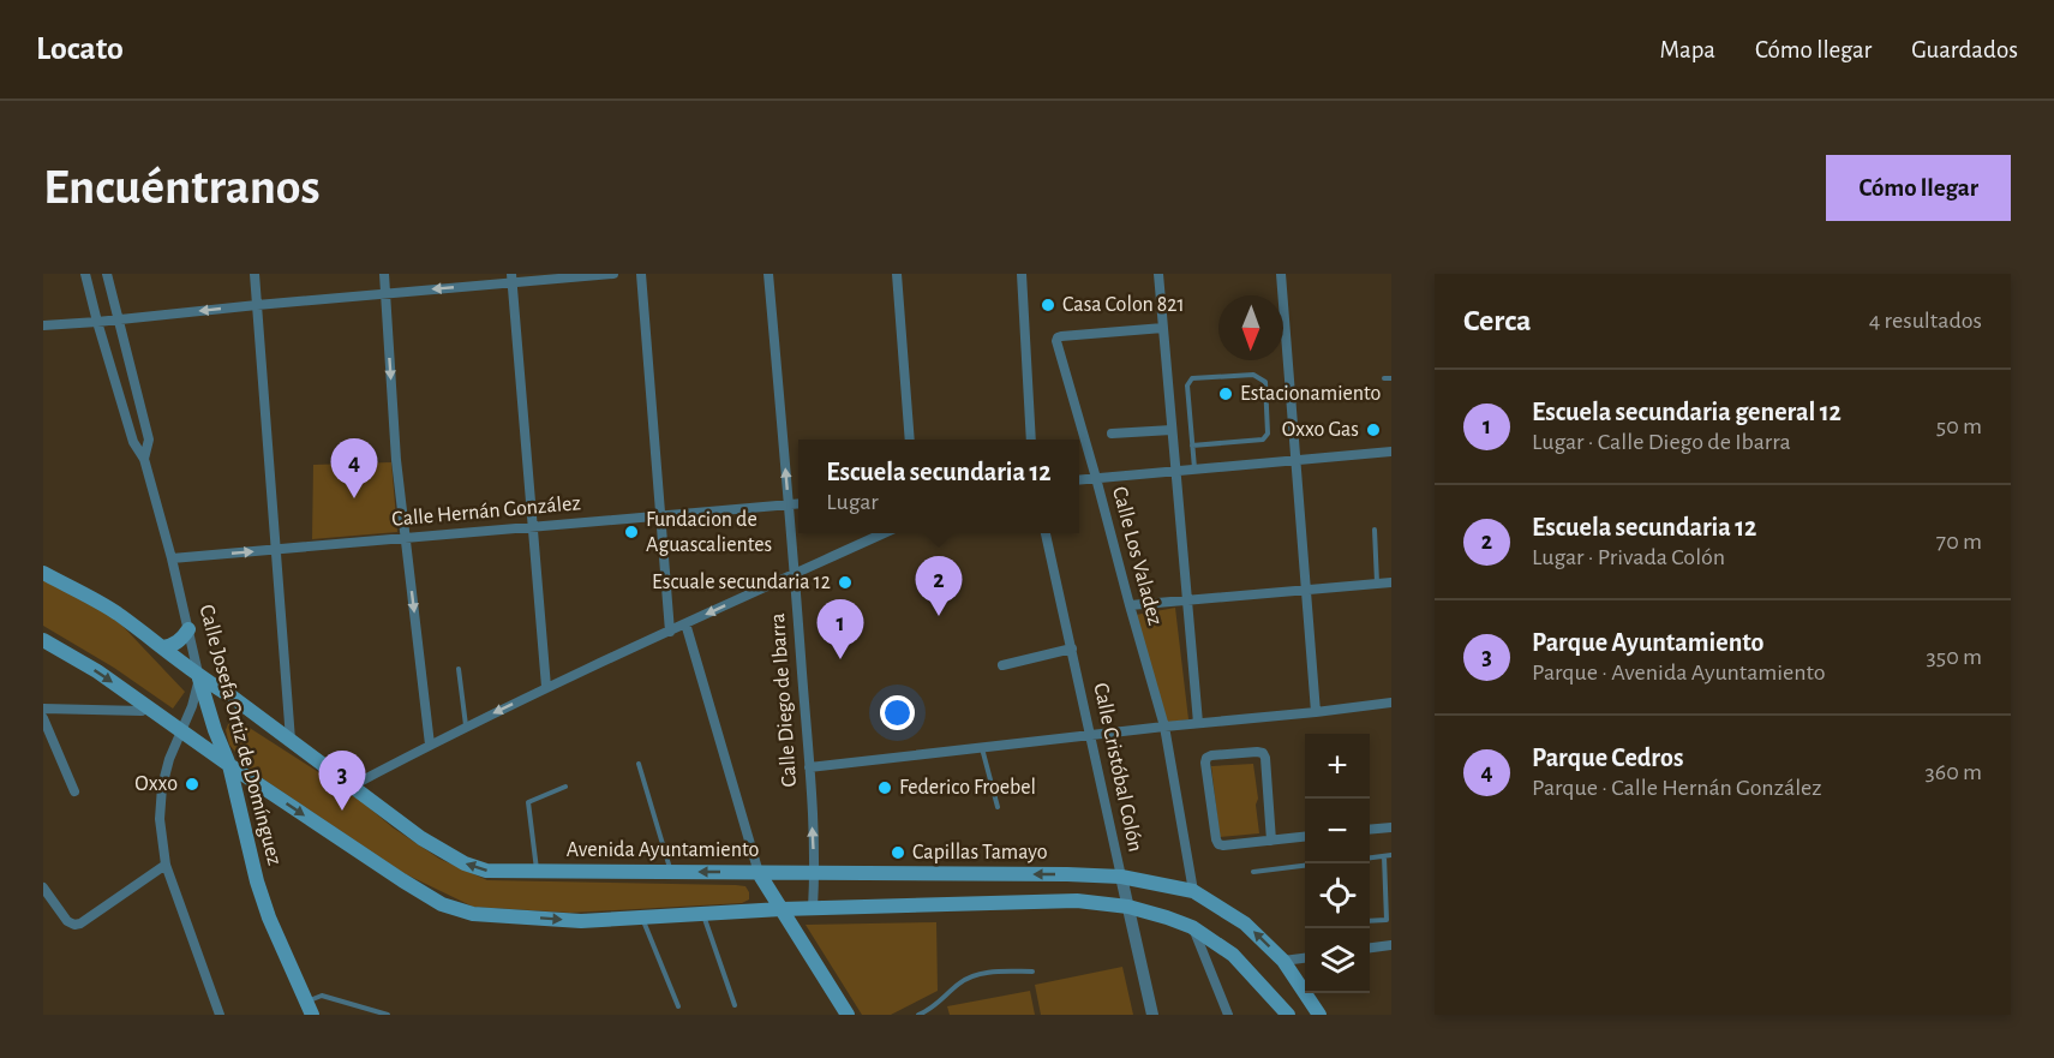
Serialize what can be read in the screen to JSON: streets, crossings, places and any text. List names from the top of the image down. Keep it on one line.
{"streets":{"main road":["Calle Josefa Ortiz de Domínguez","Avenida Ayuntamiento"],"street":["Calle Hernán González","Calle Los Valadez","Calle Diego de Ibarra","Calle Cristóbal Colón"]},"crossings":[["Calle Hernán González","Calle Diego de Ibarra"],["Calle Hernán González","Calle Josefa Ortiz de Domínguez"],["Calle Los Valadez","Avenida Ayuntamiento"],["Calle Diego de Ibarra","Avenida Ayuntamiento"],["Calle Josefa Ortiz de Domínguez","Avenida Ayuntamiento"],["Calle Cristóbal Colón","Avenida Ayuntamiento"]],"places":["Casa Colon 821","Estacionamiento","Oxxo Gas","Fundacion de Aguascalientes","Escuale secundaria 12","Oxxo","Federico Froebel","Capillas Tamayo"],"north":"bottom","page":{"header":"Locato","nav":["Mapa","Cómo llegar","Guardados"],"buttons":"Cómo llegar","title":"Encuéntranos","heading":["Cerca","4 resultados"],"list":[{"mark":"1","name":"Escuela secundaria general 12","note":"Lugar · Calle Diego de Ibarra","value":"50 m"},{"mark":"2","name":"Escuela secundaria 12","note":"Lugar · Privada Colón","value":"70 m"},{"mark":"3","name":"Parque Ayuntamiento","note":"Parque · Avenida Ayuntamiento","value":"350 m"},{"mark":"4","name":"Parque Cedros","note":"Parque · Calle Hernán González","value":"360 m"}],"pins":["4","2","1","3"],"popup":["Escuela secundaria 12","Lugar"],"map_buttons":["+","−"]}}
